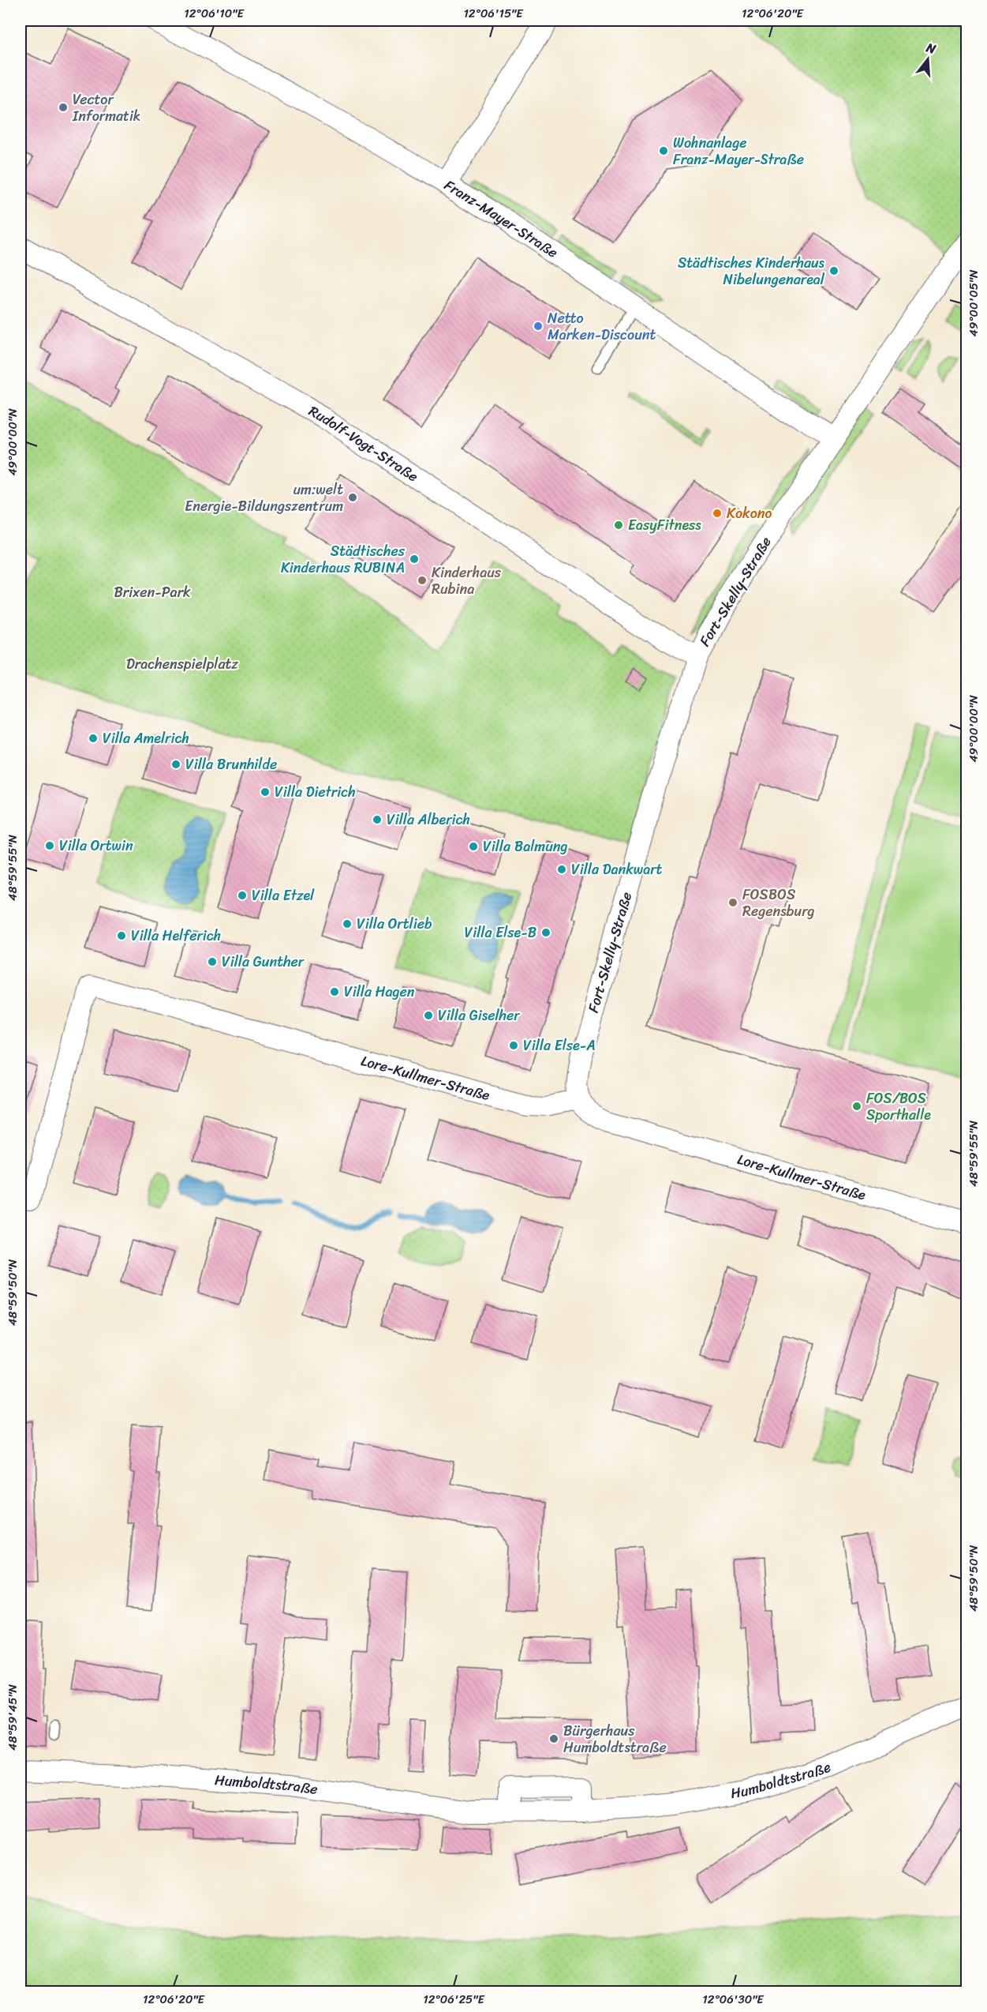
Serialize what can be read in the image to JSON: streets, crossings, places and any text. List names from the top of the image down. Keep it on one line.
{"streets":{"street":["Franz-Mayer-Straße","Rudolf-Vogt-Straße","Fort-Skelly-Straße","Lore-Kullmer-Straße","Humboldtstraße"]},"crossings":[["Franz-Mayer-Straße","Fort-Skelly-Straße"],["Rudolf-Vogt-Straße","Fort-Skelly-Straße"],["Fort-Skelly-Straße","Lore-Kullmer-Straße"]],"parks":["Brixen-Park","Drachenspielplatz"],"places":["Vector Informatik","Wohnanlage Franz-Mayer-Straße","Städtisches Kinderhaus Nibelungenareal","Netto Marken-Discount","um:welt Energie-Bildungszentrum","Kokono","EasyFitness","Städtisches Kinderhaus RUBINA","Kinderhaus Rubina","Villa Amelrich","Villa Brunhilde","Villa Dietrich","Villa Alberich","Villa Ortwin","Villa Balmung","Villa Dankwart","Villa Etzel","FOSBOS Regensburg","Villa Ortlieb","Villa Else-B","Villa Helferich","Villa Gunther","Villa Hagen","Villa Giselher","Villa Else-A","FOS/BOS Sporthalle","Bürgerhaus Humboldtstraße"],"north":"top","coordinates":["12°06'10\"E","12°06'15\"E","12°06'20\"E","49°00'05\"N","49°00'00\"N","48°59'55\"N","48°59'50\"N","48°59'45\"N","12°06'25\"E","12°06'30\"E"]}
